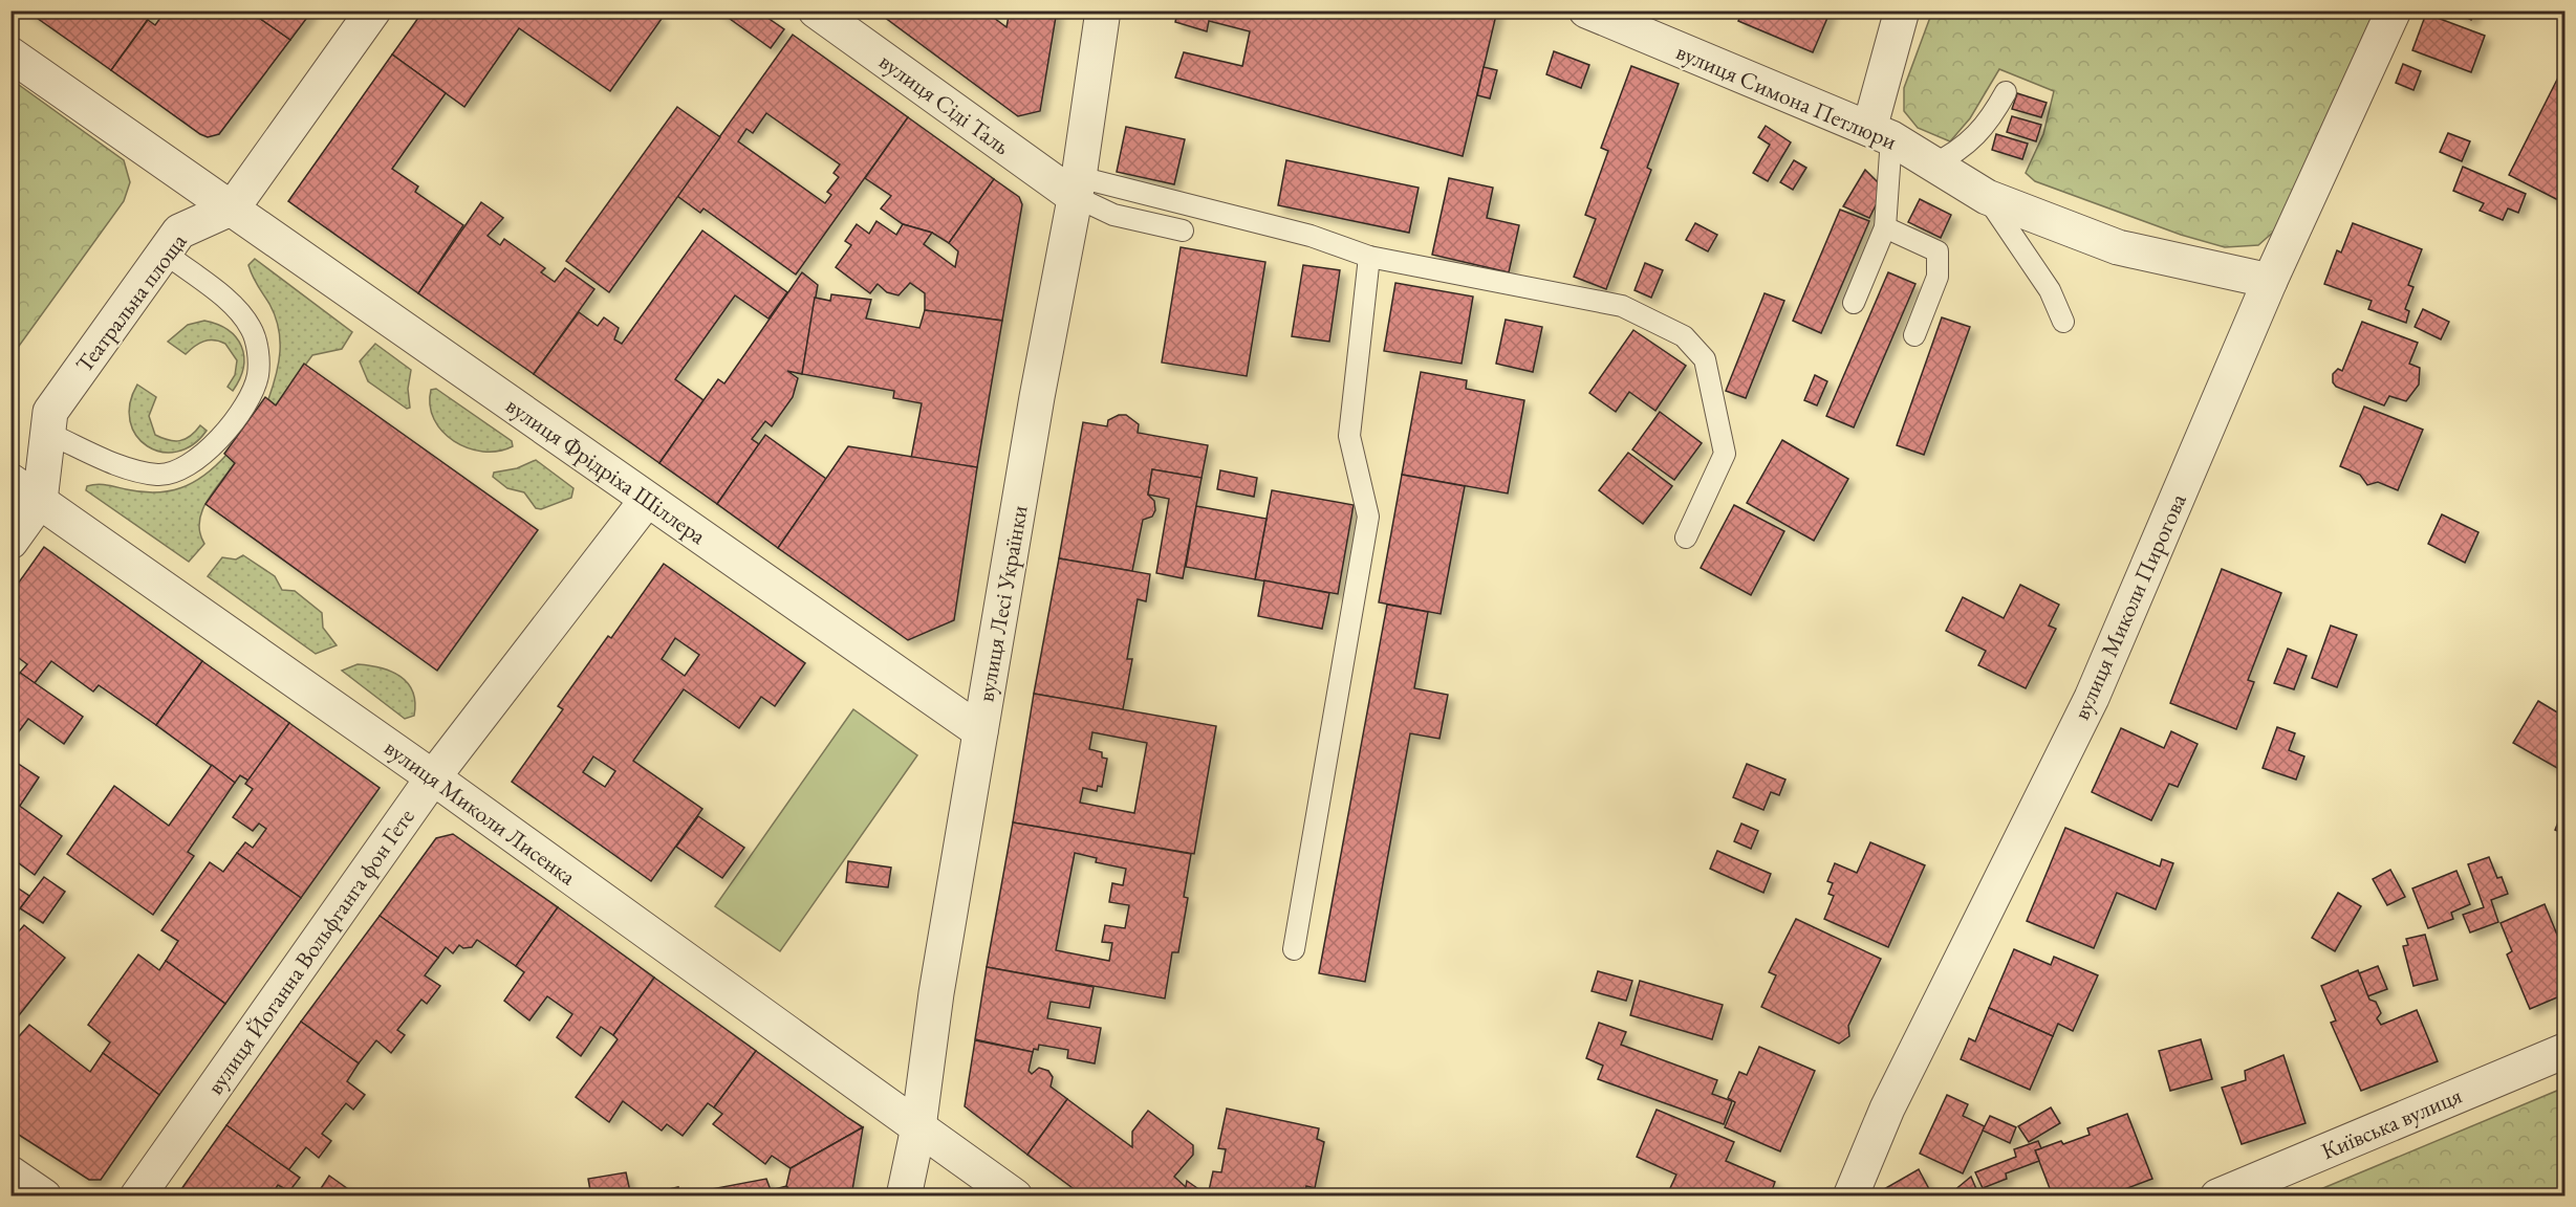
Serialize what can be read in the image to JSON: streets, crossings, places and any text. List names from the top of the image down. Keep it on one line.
{"streets":{"street":["вулиця Симона Петлюри","вулиця Сіді Таль","Театральна площа","вулиця Фрідріха Шіллера","вулиця Лесі Українки","вулиця Миколи Пирогова","вулиця Миколи Лисенка","вулиця Йоганна Вольфганга фон Гете","Київська вулиця"]},"crossings":[["вулиця Симона Петлюри","вулиця Миколи Пирогова"],["вулиця Сіді Таль","вулиця Лесі Українки"],["Театральна площа","вулиця Фрідріха Шіллера"],["Театральна площа","вулиця Миколи Лисенка"],["вулиця Фрідріха Шіллера","вулиця Лесі Українки"],["вулиця Фрідріха Шіллера","вулиця Йоганна Вольфганга фон Гете"],["вулиця Лесі Українки","вулиця Миколи Лисенка"],["вулиця Миколи Лисенка","вулиця Йоганна Вольфганга фон Гете"]]}
